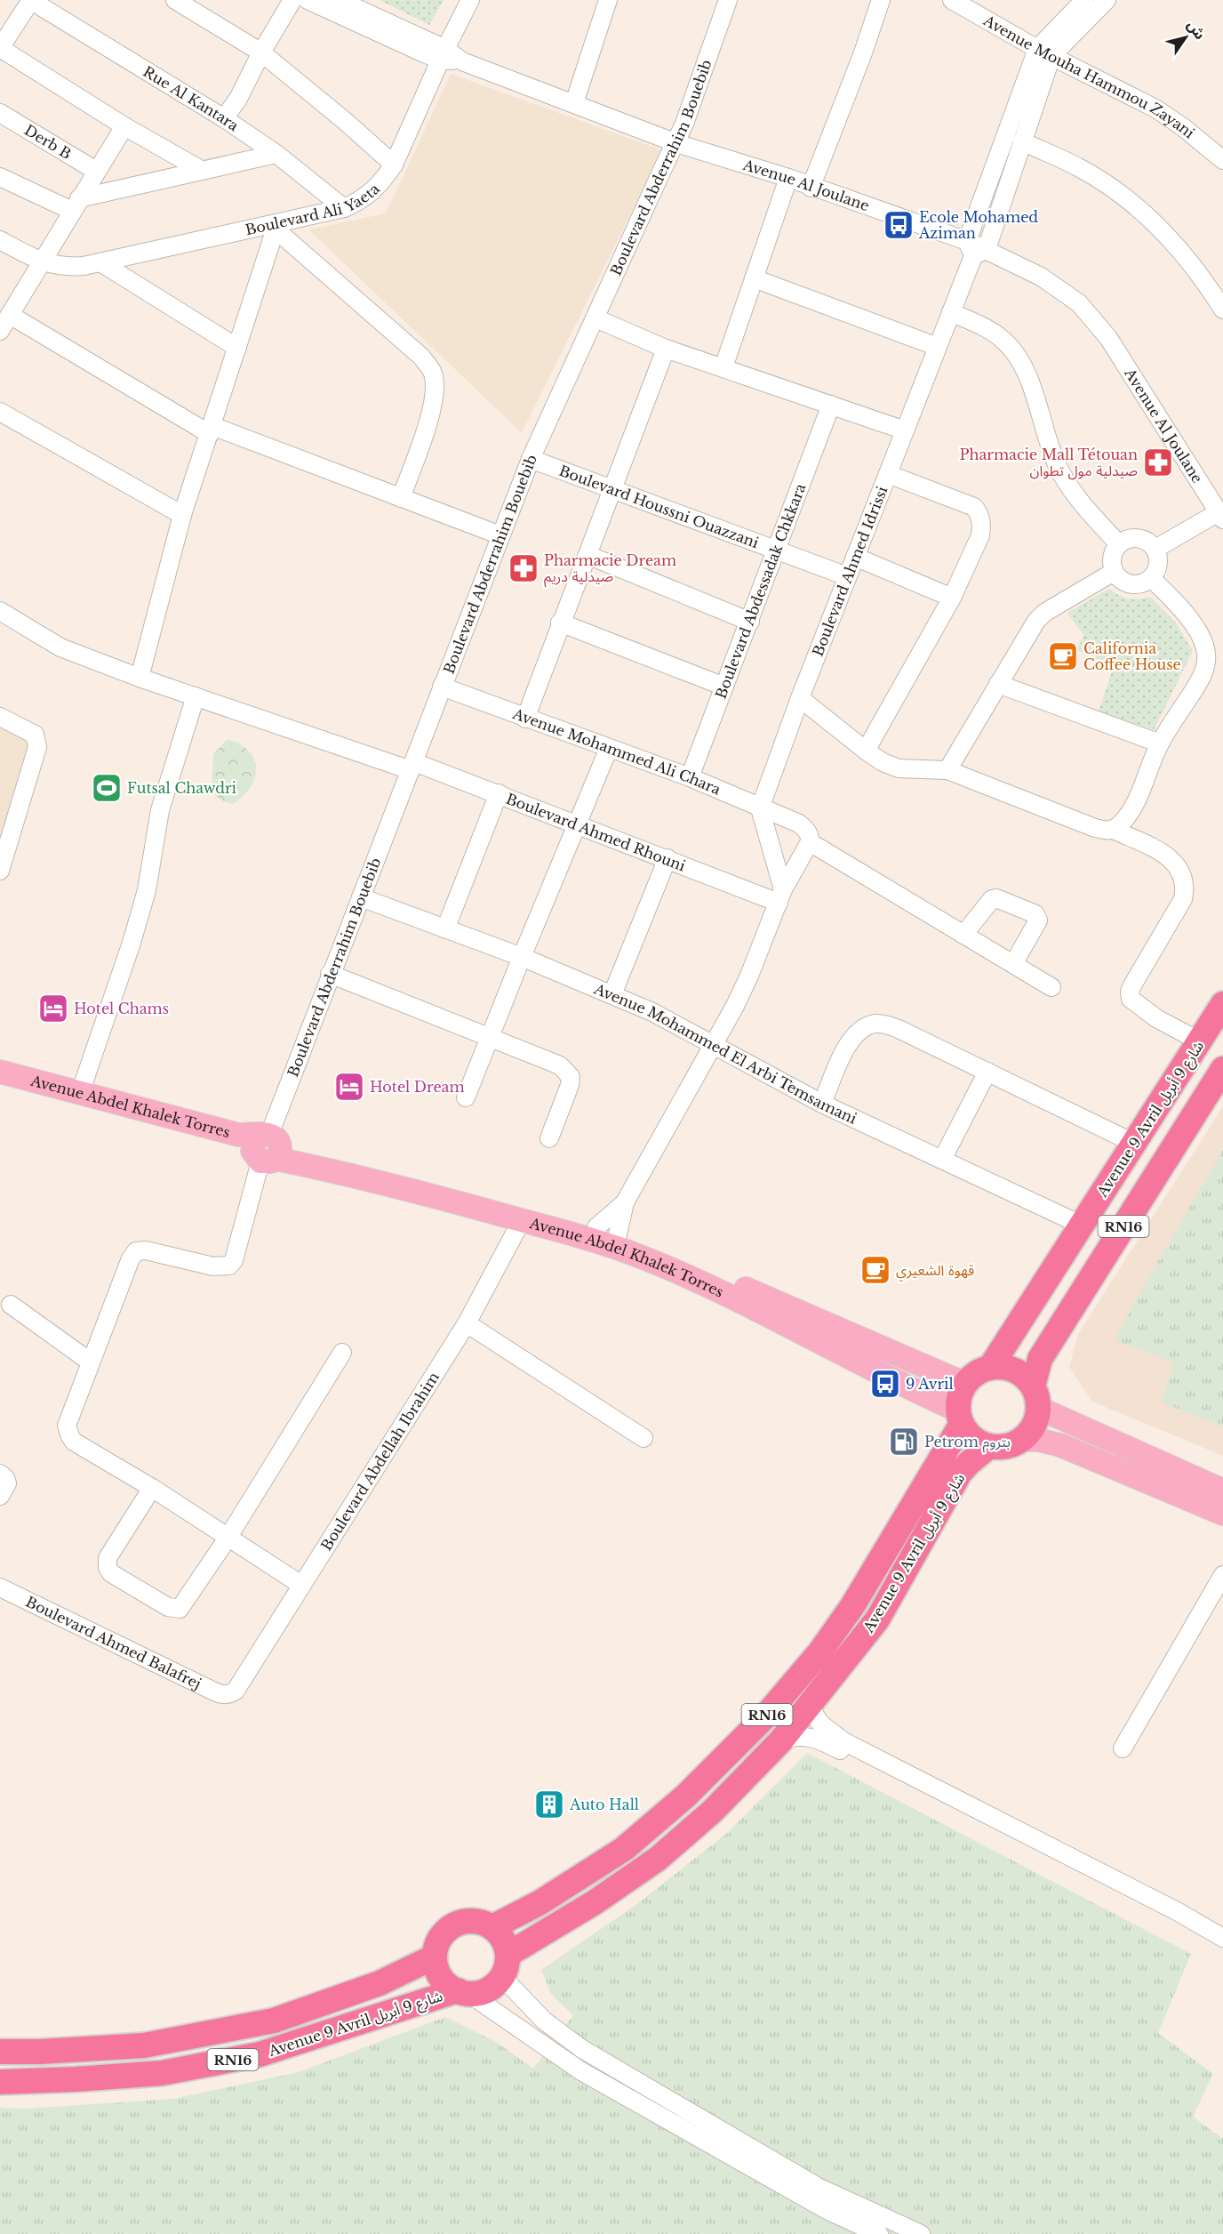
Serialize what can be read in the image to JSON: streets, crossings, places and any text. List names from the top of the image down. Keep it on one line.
{"streets":{"highway":["Avenue 9 Avril شارع 9 أبريل","RN16"],"main road":["Avenue Abdel Khalek Torres"],"street":["Avenue Mouha Hammou Zayani","Rue Al Kantara","Derb B","Boulevard Abderrahim Bouebib","Avenue Al Joulane","Boulevard Ali Yaeta","Boulevard Houssni Ouazzani","Boulevard Ahmed Idrissi","Boulevard Abdessadak Chkkara","Avenue Mohammed Ali Chara","Boulevard Ahmed Rhouni","Avenue Mohammed El Arbi Temsamani","Boulevard Abdellah Ibrahim","Boulevard Ahmed Balafrej"]},"crossings":[["Rue Al Kantara","Boulevard Ali Yaeta"],["Boulevard Abderrahim Bouebib","Avenue Al Joulane"],["Boulevard Abderrahim Bouebib","Boulevard Houssni Ouazzani"],["Boulevard Abderrahim Bouebib","Avenue Mohammed Ali Chara"],["Boulevard Abderrahim Bouebib","Boulevard Ahmed Rhouni"],["Boulevard Abderrahim Bouebib","Avenue Mohammed El Arbi Temsamani"],["Boulevard Abderrahim Bouebib","Avenue Abdel Khalek Torres"],["Avenue Al Joulane","Boulevard Ali Yaeta"],["Avenue Al Joulane","Boulevard Ahmed Idrissi"],["Boulevard Houssni Ouazzani","Boulevard Ahmed Idrissi"],["Boulevard Houssni Ouazzani","Boulevard Abdessadak Chkkara"],["Boulevard Ahmed Idrissi","Avenue Mohammed Ali Chara"],["Boulevard Abdessadak Chkkara","Avenue Mohammed Ali Chara"],["Avenue Mohammed El Arbi Temsamani","Avenue 9 Avril شارع 9 أبريل"],["Avenue Abdel Khalek Torres","Avenue 9 Avril شارع 9 أبريل"],["Avenue Abdel Khalek Torres","RN16"],["Avenue Abdel Khalek Torres","Boulevard Abdellah Ibrahim"],["Avenue 9 Avril شارع 9 أبريل","RN16"],["Boulevard Abdellah Ibrahim","Boulevard Ahmed Balafrej"]],"places":{"bus stop":["Ecole Mohamed Aziman","9 Avril"],"pharmacy":["Pharmacie Mall Tétouan صيدلية مول تطوان","Pharmacie Dream صيدلية دريم"],"cafe":["California Coffee House","قهوة الشعيري"],"sports":["Futsal Chawdri"],"hotel":["Hotel Chams","Hotel Dream"],"fuel station":["Petrom بتروم"],"building":["Auto Hall"]},"north":"top right"}
